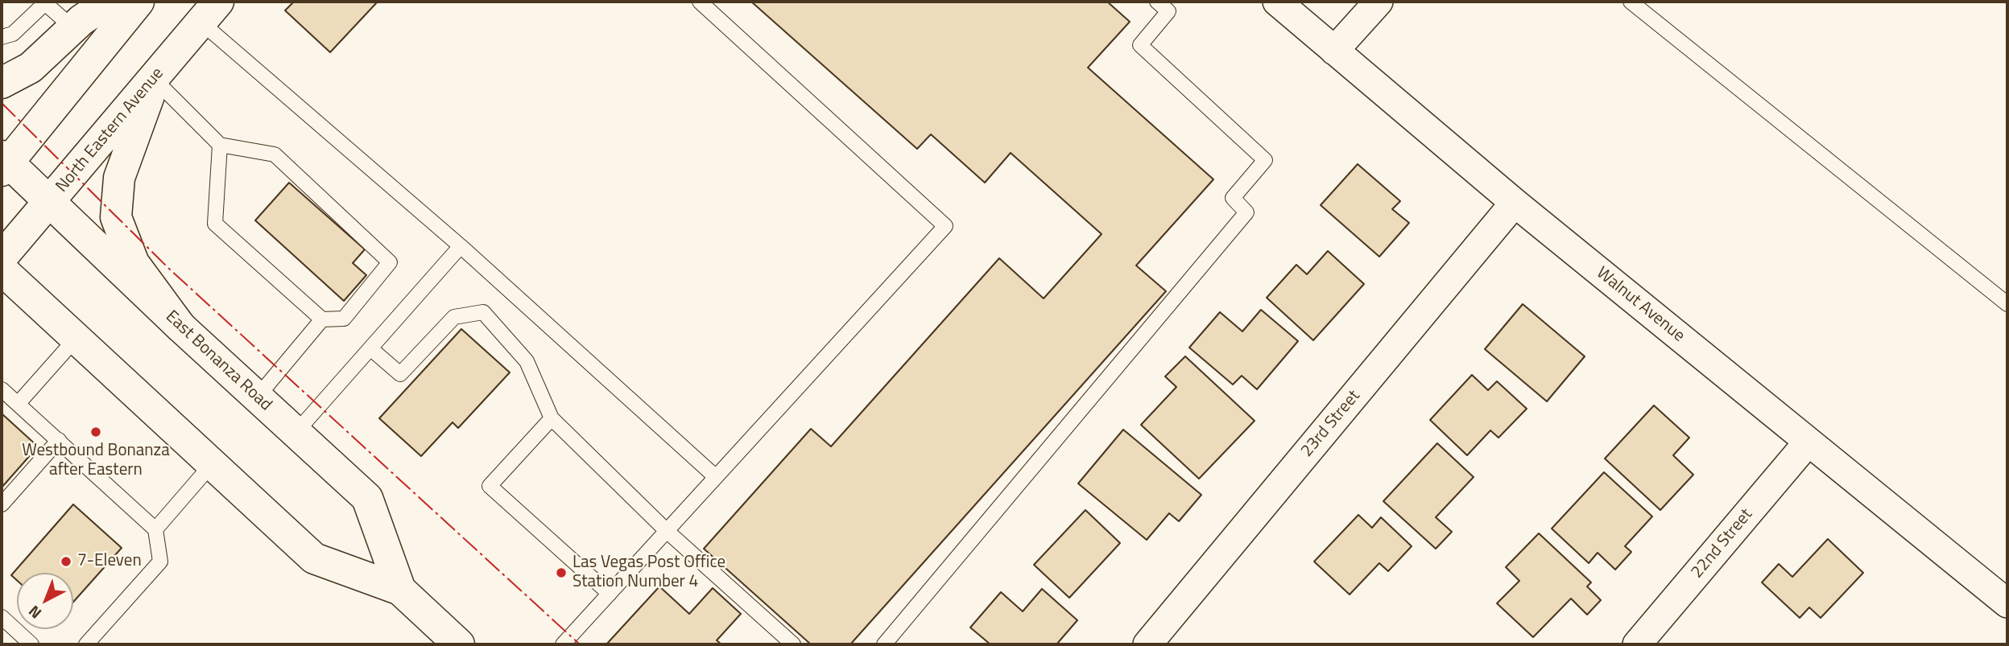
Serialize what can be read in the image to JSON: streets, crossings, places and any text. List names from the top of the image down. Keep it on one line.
{"streets":{"main road":["North Eastern Avenue","East Bonanza Road"],"street":["Walnut Avenue","23rd Street","22nd Street"]},"crossings":[["North Eastern Avenue","East Bonanza Road"],["Walnut Avenue","23rd Street"],["Walnut Avenue","22nd Street"]],"places":["Westbound Bonanza after Eastern","7-Eleven","Las Vegas Post Office Station Number 4"],"north":"bottom left"}
